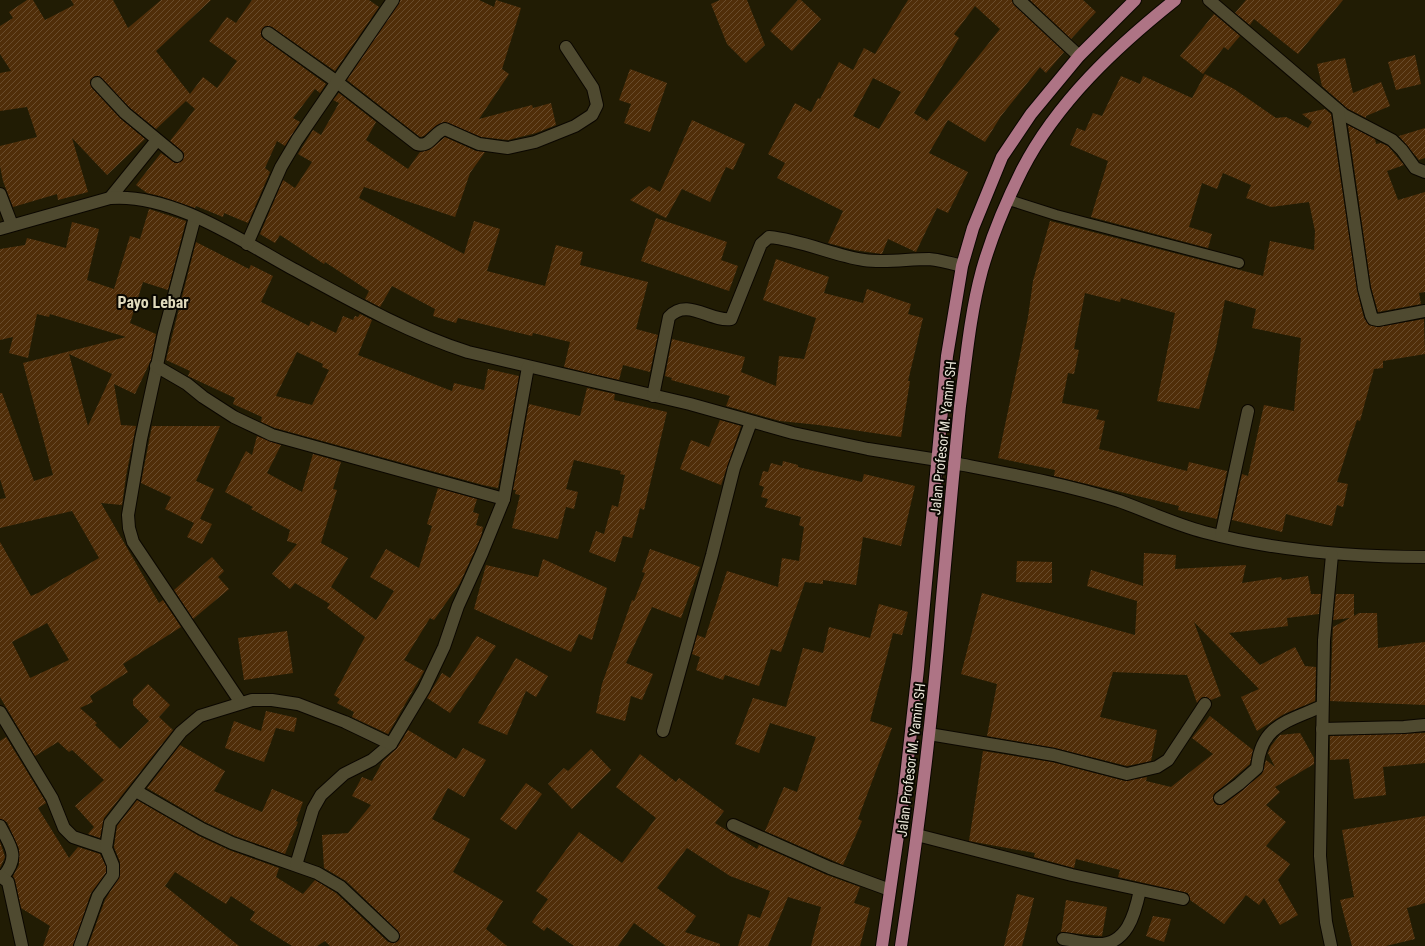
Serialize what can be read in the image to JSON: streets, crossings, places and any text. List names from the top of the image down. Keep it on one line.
{"streets":{"highway":["Jalan Profesor M. Yamin SH"]},"districts":["Payo Lebar"]}
